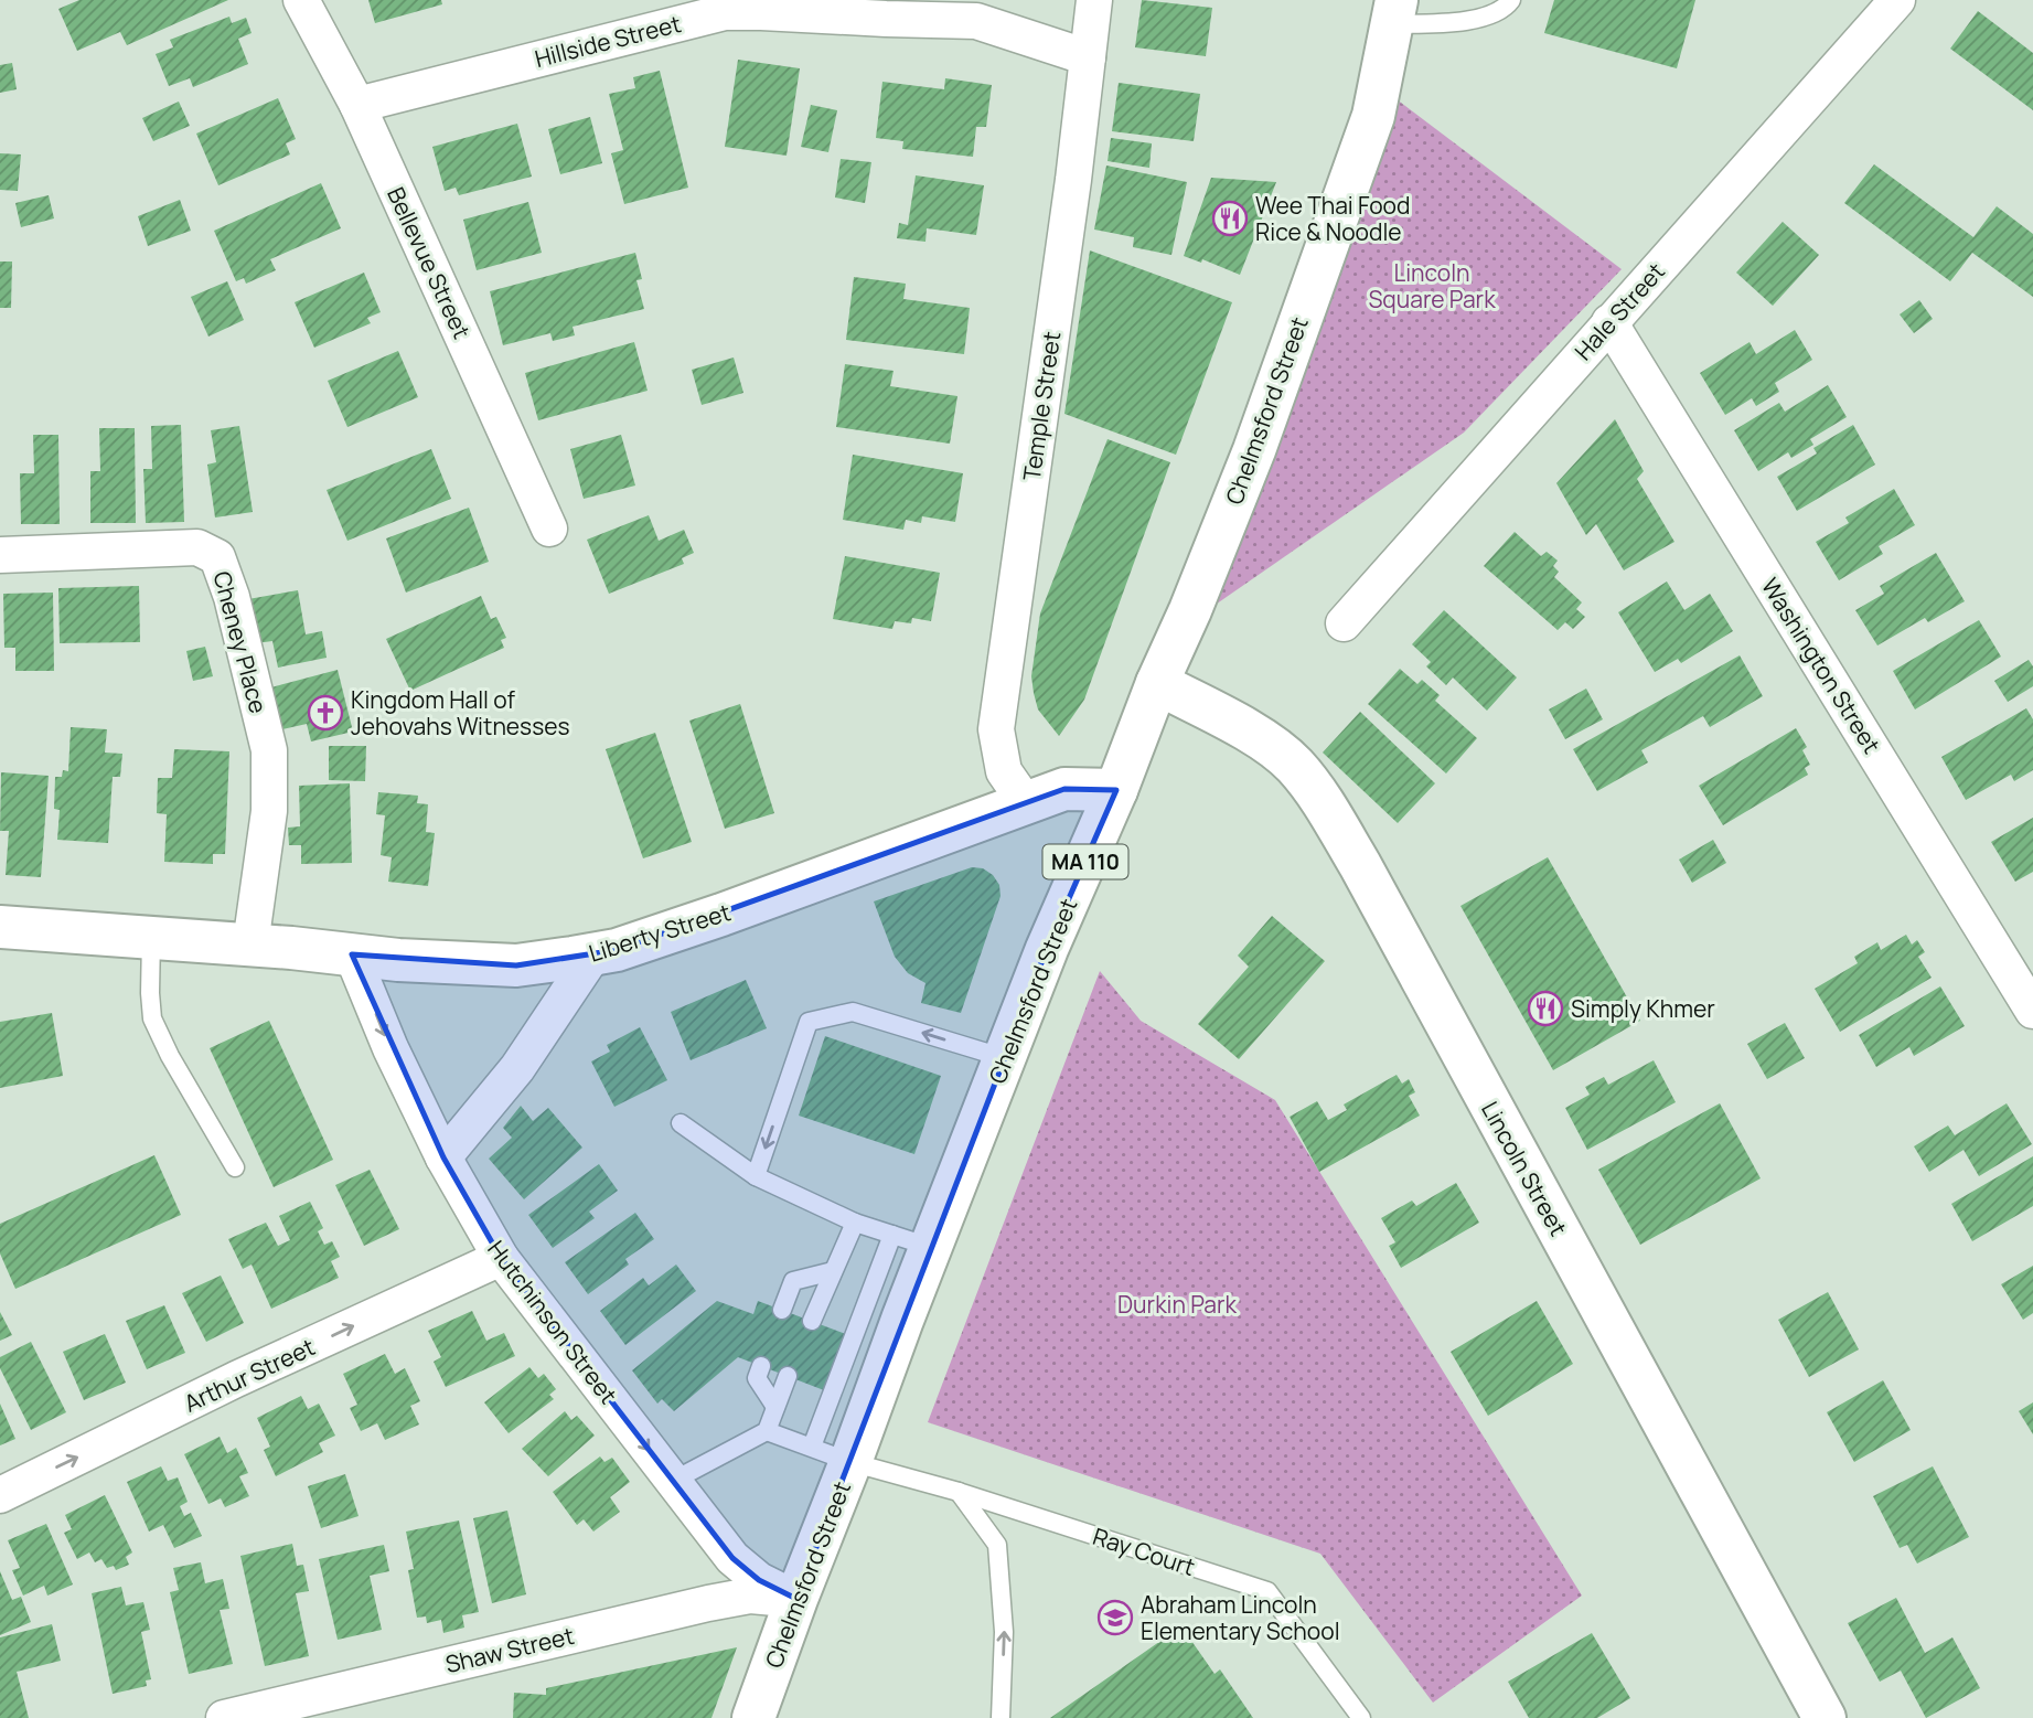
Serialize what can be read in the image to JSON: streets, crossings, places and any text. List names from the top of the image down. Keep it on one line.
{"streets":{"street":["Hillside Street","Bellevue Street","Hale Street","Temple Street","Chelmsford Street","Cheney Place","Washington Street","MA 110","Liberty Street","Lincoln Street","Hutchinson Street","Arthur Street","Shaw Street"],"lane":["Ray Court"]},"crossings":[["Hillside Street","Bellevue Street"],["Hillside Street","Temple Street"],["Hale Street","Washington Street"],["Temple Street","Liberty Street"],["Chelmsford Street","Liberty Street"],["Chelmsford Street","Lincoln Street"],["Chelmsford Street","Hutchinson Street"],["Chelmsford Street","Ray Court"],["Chelmsford Street","Shaw Street"],["Cheney Place","Liberty Street"],["Liberty Street","Hutchinson Street"],["Hutchinson Street","Arthur Street"],["Hutchinson Street","Shaw Street"]],"one_way":["Hutchinson Street","Arthur Street"],"parks":["Lincoln Square Park","Durkin Park"],"places":{"restaurant":["Wee Thai Food Rice & Noodle","Simply Khmer"],"church":["Kingdom Hall of Jehovahs Witnesses"],"school or university":["Abraham Lincoln Elementary School"]}}
